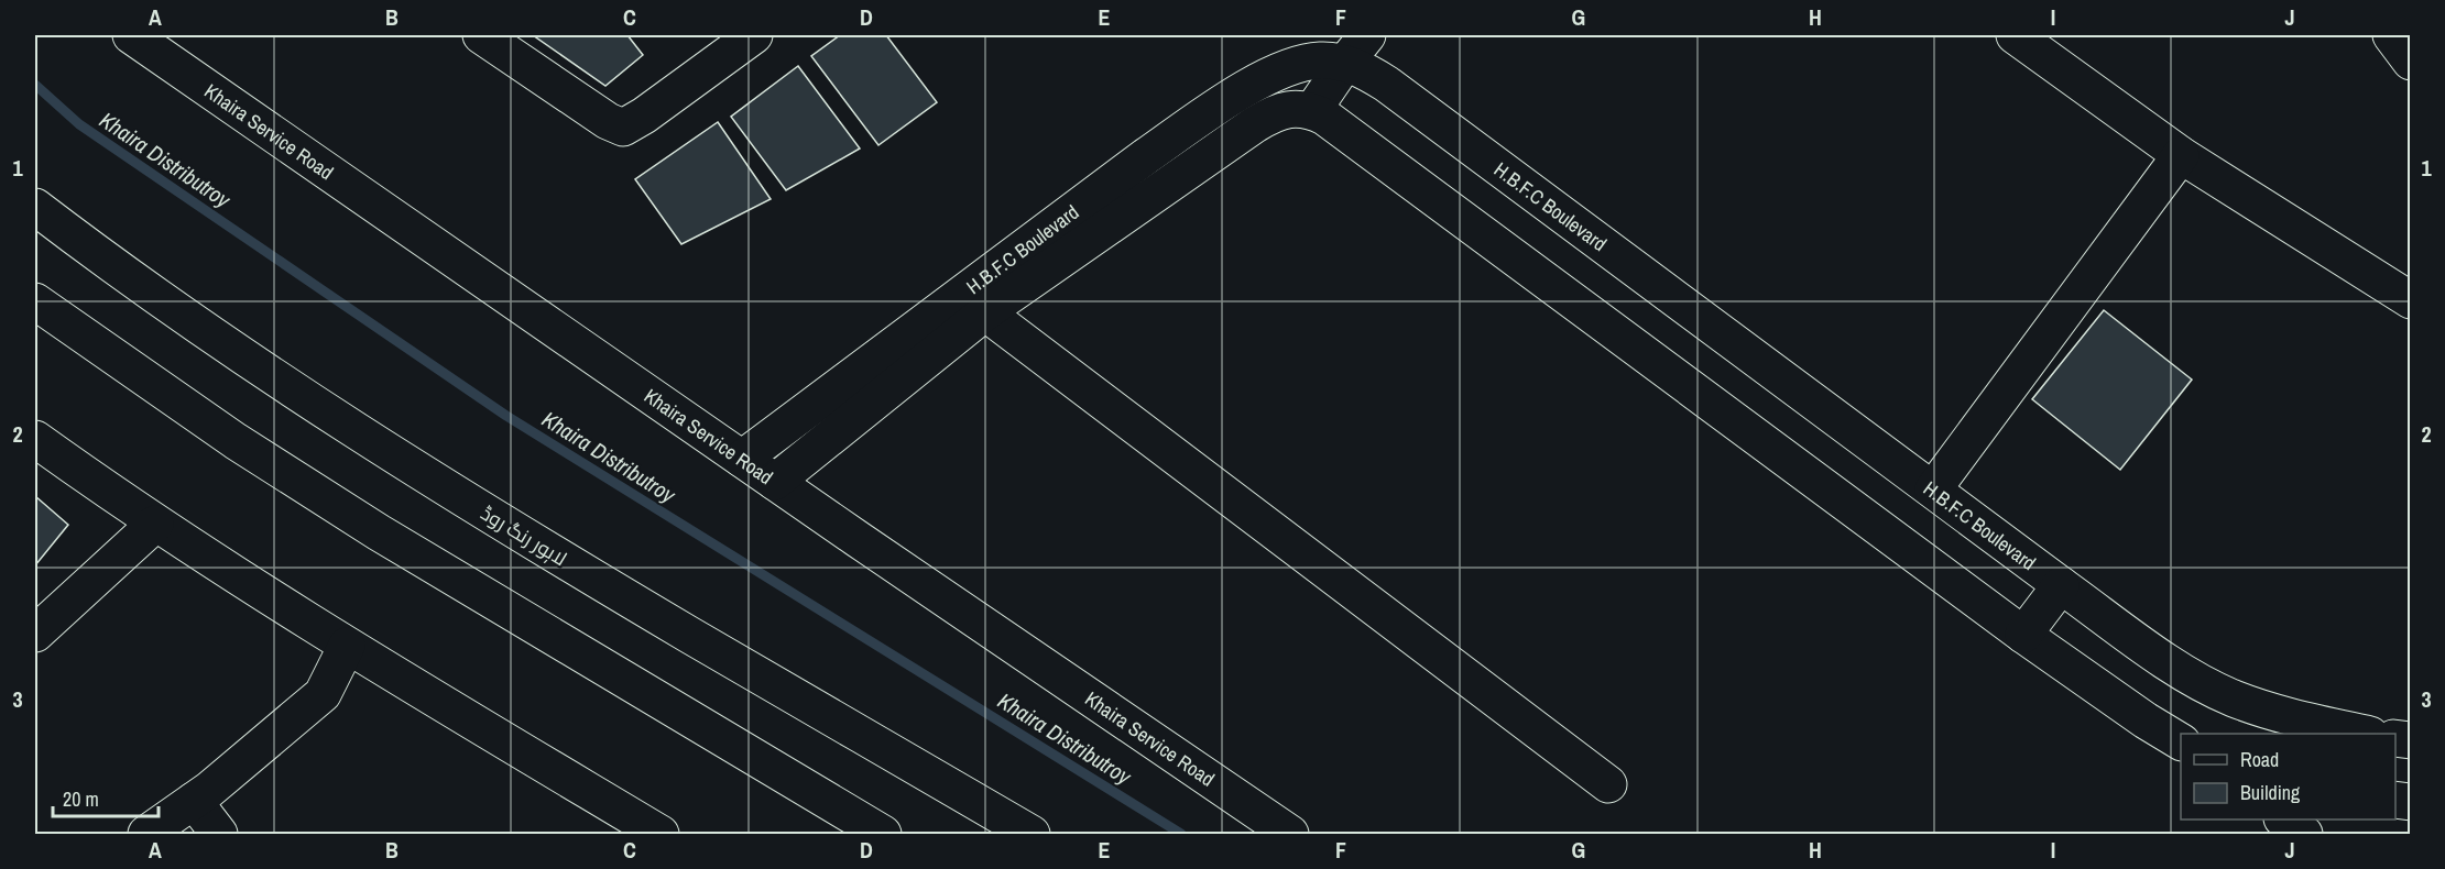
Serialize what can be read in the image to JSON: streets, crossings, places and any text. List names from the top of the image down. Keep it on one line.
{"streets":{"main road":["Khaira Service Road","H.B.F.C Boulevard","لاہور رنگ روڈ"]},"crossings":[["Khaira Service Road","H.B.F.C Boulevard"]],"water":["Khaira Distributroy"],"legend":["Road","Building"],"scale_bar":"20 m","grid":{"columns":["A","B","C","D","E","F","G","H","I","J"],"rows":["1","2","3"]}}
